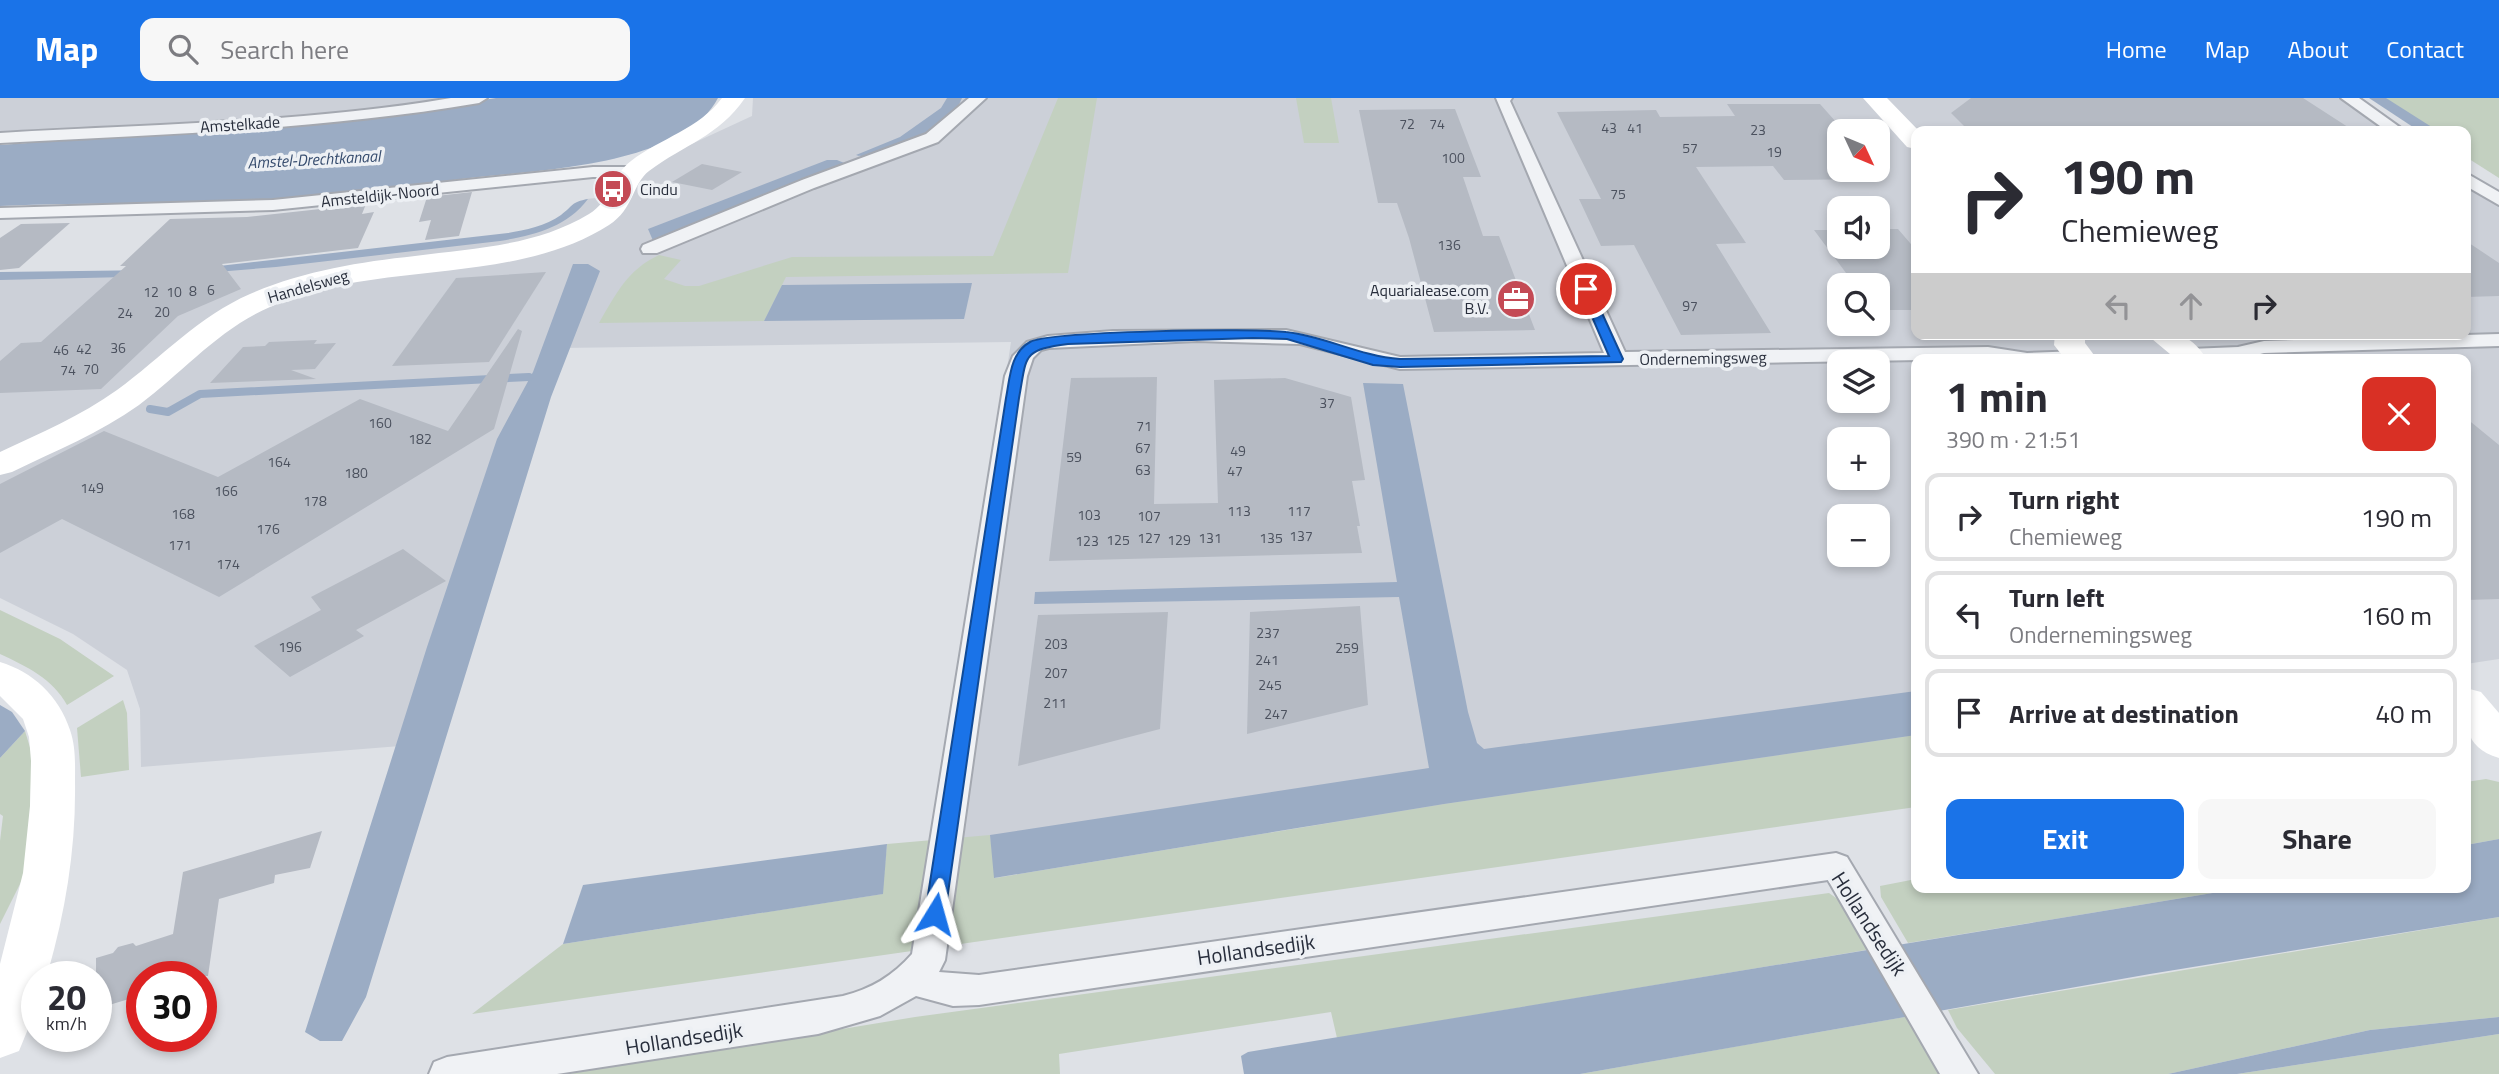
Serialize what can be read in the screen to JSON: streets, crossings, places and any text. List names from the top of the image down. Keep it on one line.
{"streets":{"street":["Amstelkade","Amsteldijk-Noord","Handelsweg","Ondernemingsweg","Hollandsedijk"]},"crossings":[["Amsteldijk-Noord","Handelsweg"]],"water":["Amstel-Drechtkanaal"],"places":{"bus stop":["Cindu"],"office":["Aquarialease.com B.V."]},"house_numbers":["72","74","43","41","23","57","19","100","75","136","6","8","12","10","97","20","24","36","42","46","70","74","37","160","71","182","67","49","59","164","63","47","180","149","166","178","113","117","168","103","107","176","137","127","131","135","125","129","123","171","174","237","203","196","259","241","207","245","211","247"],"north":"bottom right","page":{"header":"Map","search":"Search here","nav":["Home","Map","About","Contact"],"map_buttons":["+","−"],"turn":["190 m","Chemieweg"],"heading":["1 min","390 m · 21:51"],"list":[{"name":"Turn right","note":"Chemieweg","value":"190 m"},{"name":"Turn left","note":"Ondernemingsweg","value":"160 m"},{"name":"Arrive at destination","value":"40 m"}],"buttons":["Exit","Share"],"speed":"20 km/h","limit":"30"}}
